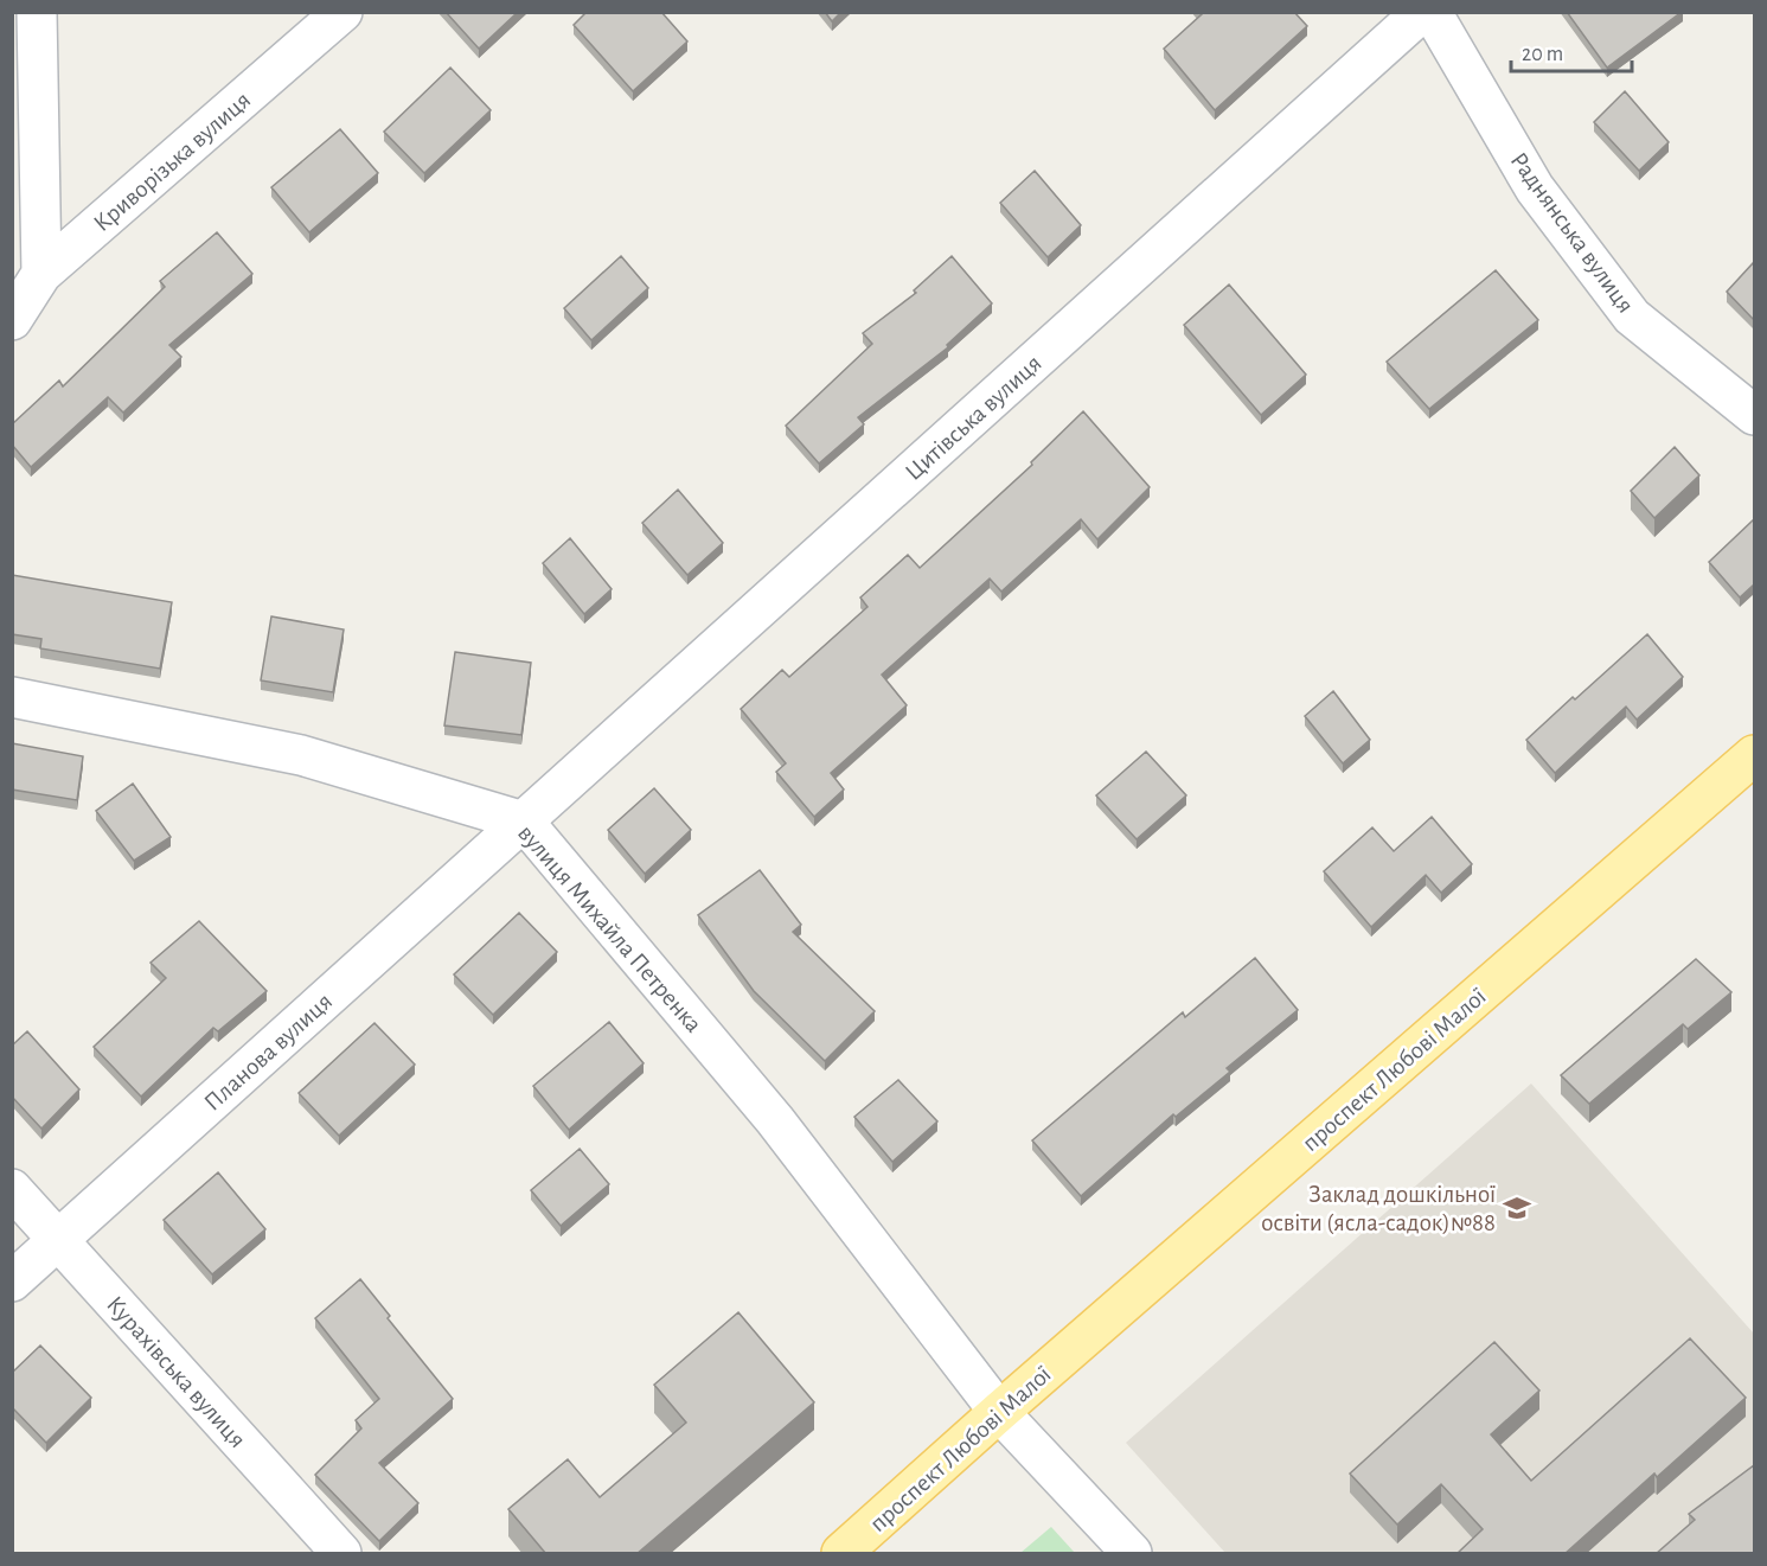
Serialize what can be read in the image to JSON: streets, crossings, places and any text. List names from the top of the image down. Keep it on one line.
{"streets":{"main road":["проспект Любові Малої"],"street":["Криворізька вулиця","Раднянська вулиця","Цитівська вулиця","вулиця Михайла Петренка","Планова вулиця","Курахівська вулиця"]},"crossings":[["Цитівська вулиця","вулиця Михайла Петренка"],["Цитівська вулиця","Планова вулиця"],["вулиця Михайла Петренка","Планова вулиця"],["вулиця Михайла Петренка","проспект Любові Малої"],["Планова вулиця","Курахівська вулиця"]],"places":{"school or university":["Заклад дошкільної освіти (ясла-садок)№88"]},"scale_bar":"20 m"}
